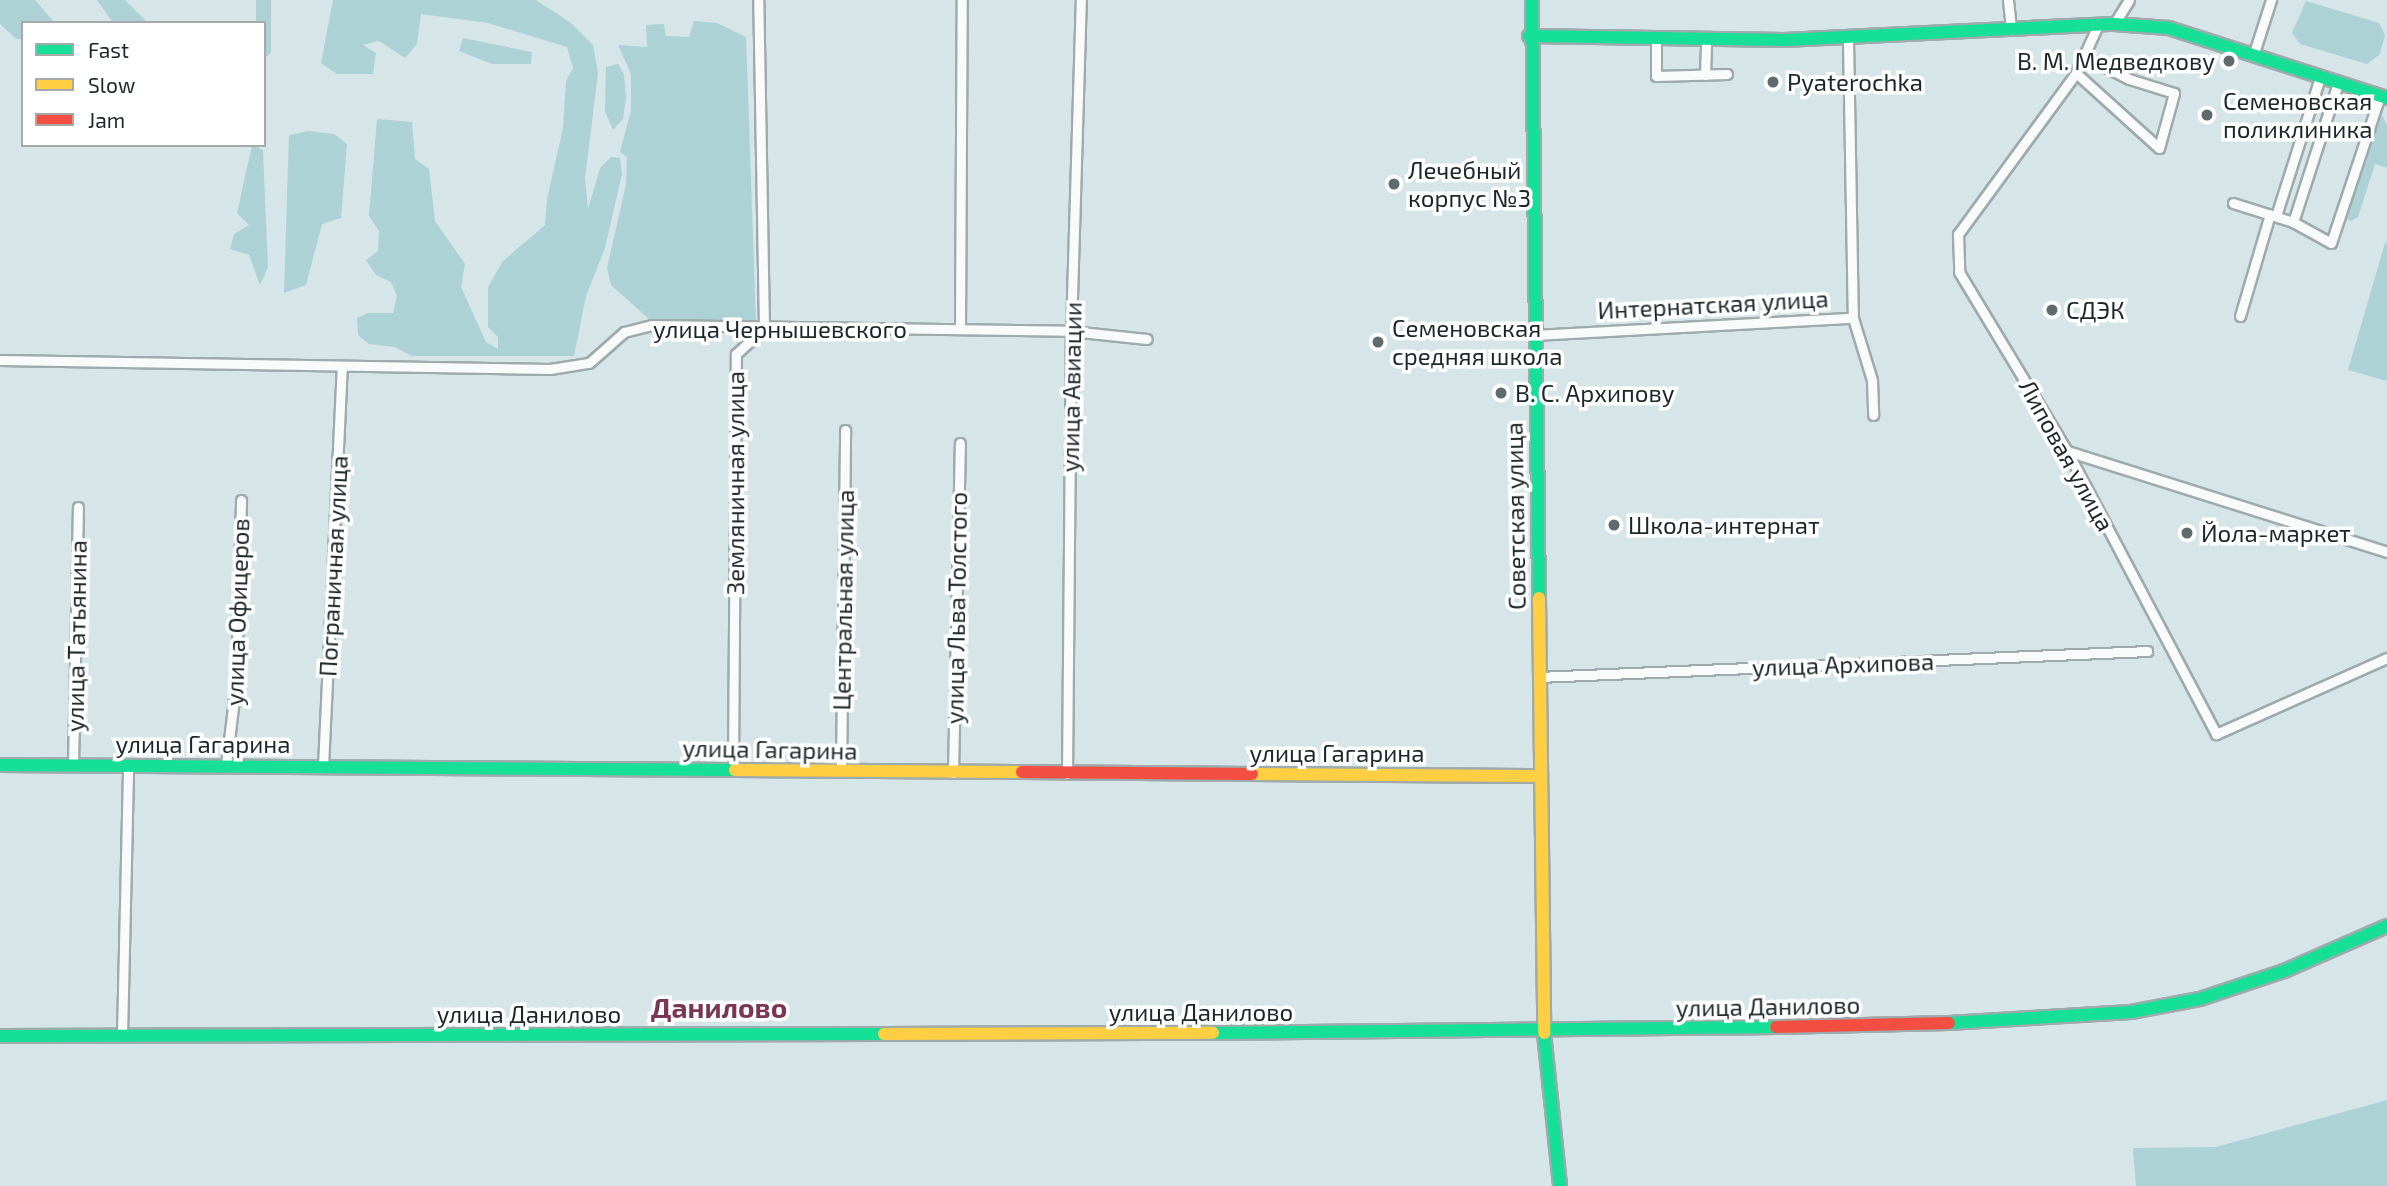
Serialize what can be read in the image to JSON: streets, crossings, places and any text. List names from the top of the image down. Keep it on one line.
{"streets":{"street":["Интернатская улица","улица Чернышевского","улица Авиации","Липовая улица","Земляничная улица","Советская улица","Пограничная улица","Центральная улица","улица Льва Толстого","улица Офицеров","улица Татьянина","улица Архипова","улица Гагарина","улица Данилово"]},"crossings":[["Интернатская улица","Советская улица"],["улица Чернышевского","улица Авиации"],["улица Чернышевского","Земляничная улица"],["улица Чернышевского","Пограничная улица"],["улица Авиации","улица Гагарина"],["Земляничная улица","улица Гагарина"],["Советская улица","улица Архипова"],["Советская улица","улица Гагарина"],["Советская улица","улица Данилово"],["Пограничная улица","улица Гагарина"],["Центральная улица","улица Гагарина"],["улица Льва Толстого","улица Гагарина"],["улица Офицеров","улица Гагарина"],["улица Татьянина","улица Гагарина"]],"districts":["Данилово"],"places":["В. М. Медведкову","Pyaterochka","Семеновская поликлиника","Лечебный корпус №3","СДЭК","Семеновская средняя школа","В. С. Архипову","Школа-интернат","Йола-маркет"],"legend":["Fast","Slow","Jam"]}
